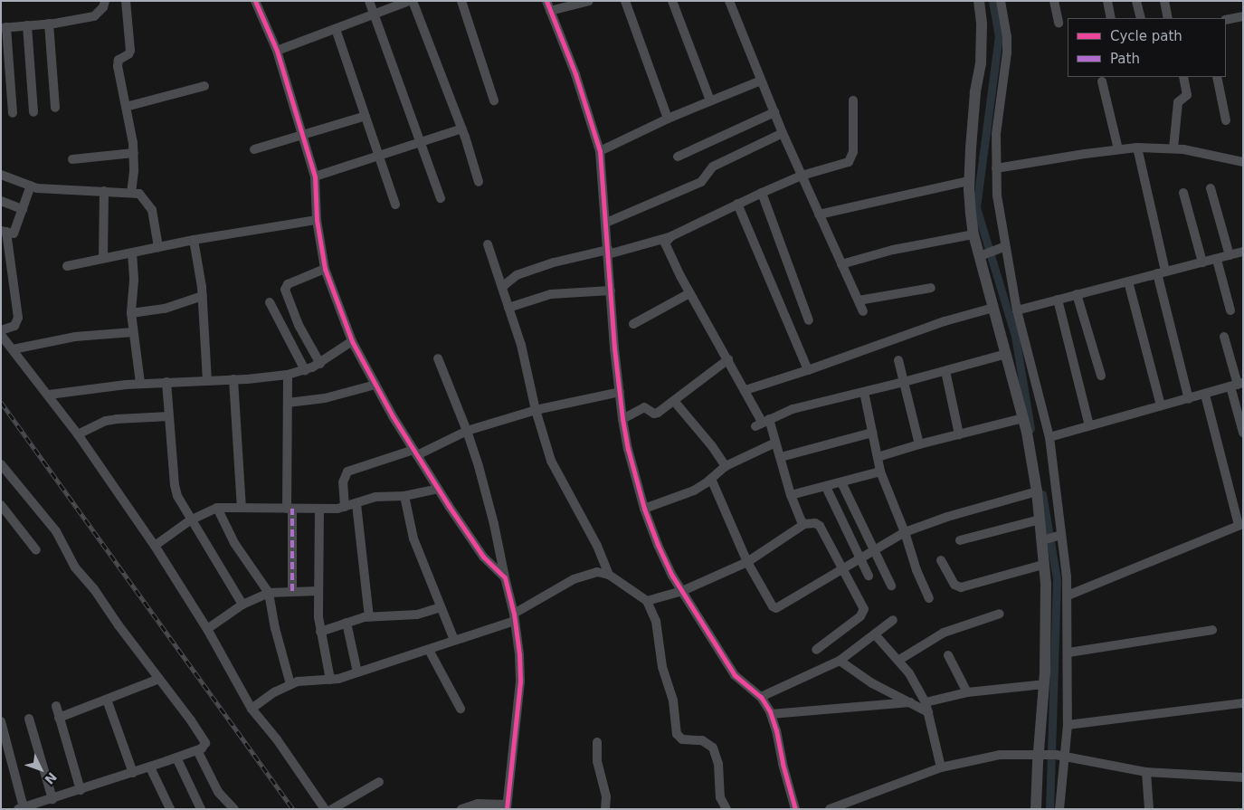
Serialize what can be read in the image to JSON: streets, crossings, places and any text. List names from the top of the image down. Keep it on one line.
{"legend":["Cycle path","Path"],"north":"bottom right"}
